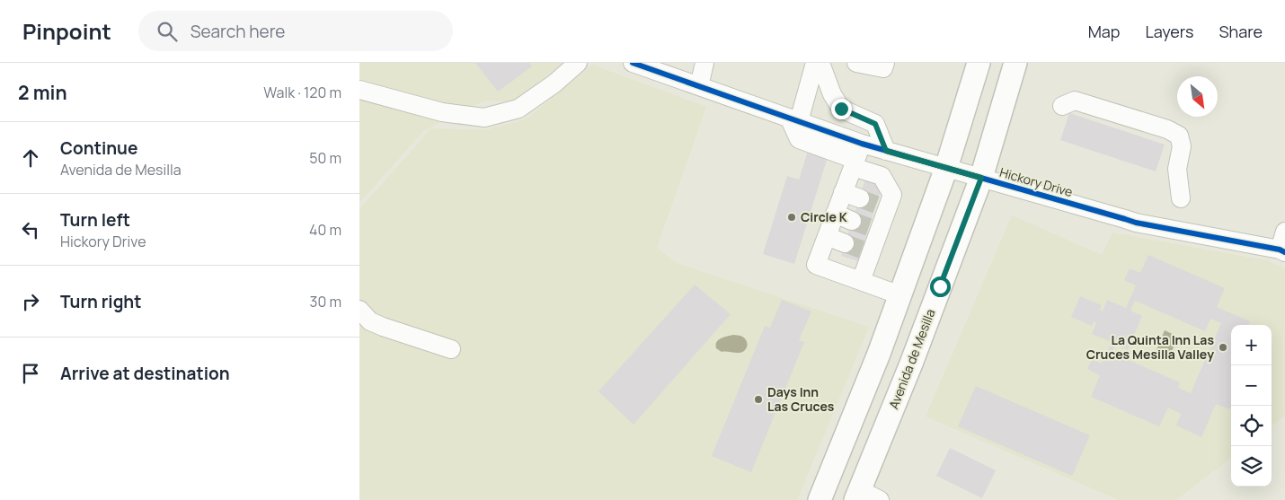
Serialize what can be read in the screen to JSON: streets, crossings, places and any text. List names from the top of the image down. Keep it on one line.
{"streets":{"main road":["Avenida de Mesilla"],"street":["Hickory Drive"]},"crossings":[["Hickory Drive","Avenida de Mesilla"]],"places":["Circle K","La Quinta Inn Las Cruces Mesilla Valley","Days Inn Las Cruces"],"north":"bottom right","page":{"header":"Pinpoint","search":"Search here","nav":["Map","Layers","Share"],"heading":["2 min","Walk · 120 m"],"list":[["Continue","Avenida de Mesilla","50 m"],["Turn left","Hickory Drive","40 m"],["Turn right","30 m"],"Arrive at destination"],"map_buttons":["+","−"]}}
